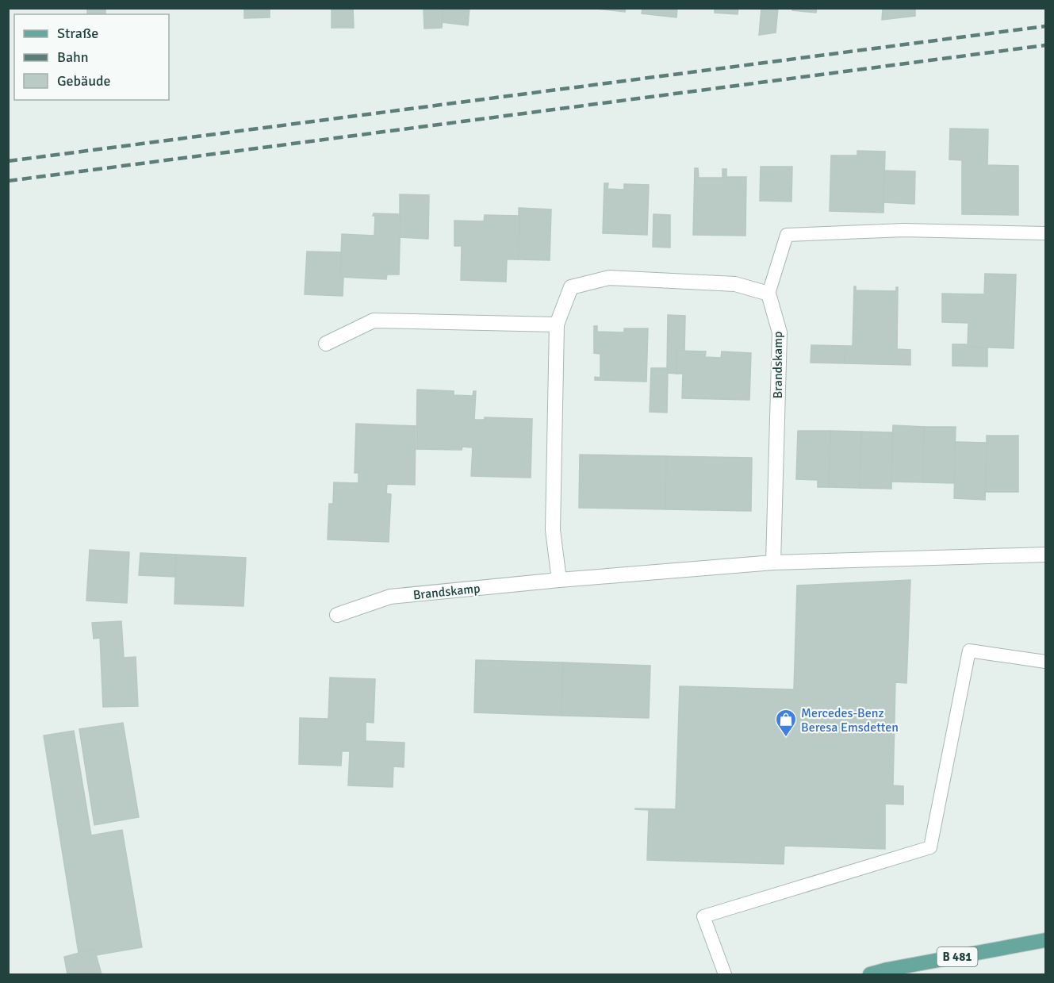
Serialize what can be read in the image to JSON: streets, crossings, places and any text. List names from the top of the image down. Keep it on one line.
{"streets":{"main road":["B 481"],"street":["Brandskamp"]},"places":{"shop":["Mercedes-Benz Beresa Emsdetten"]},"legend":["Straße","Bahn","Gebäude"]}
